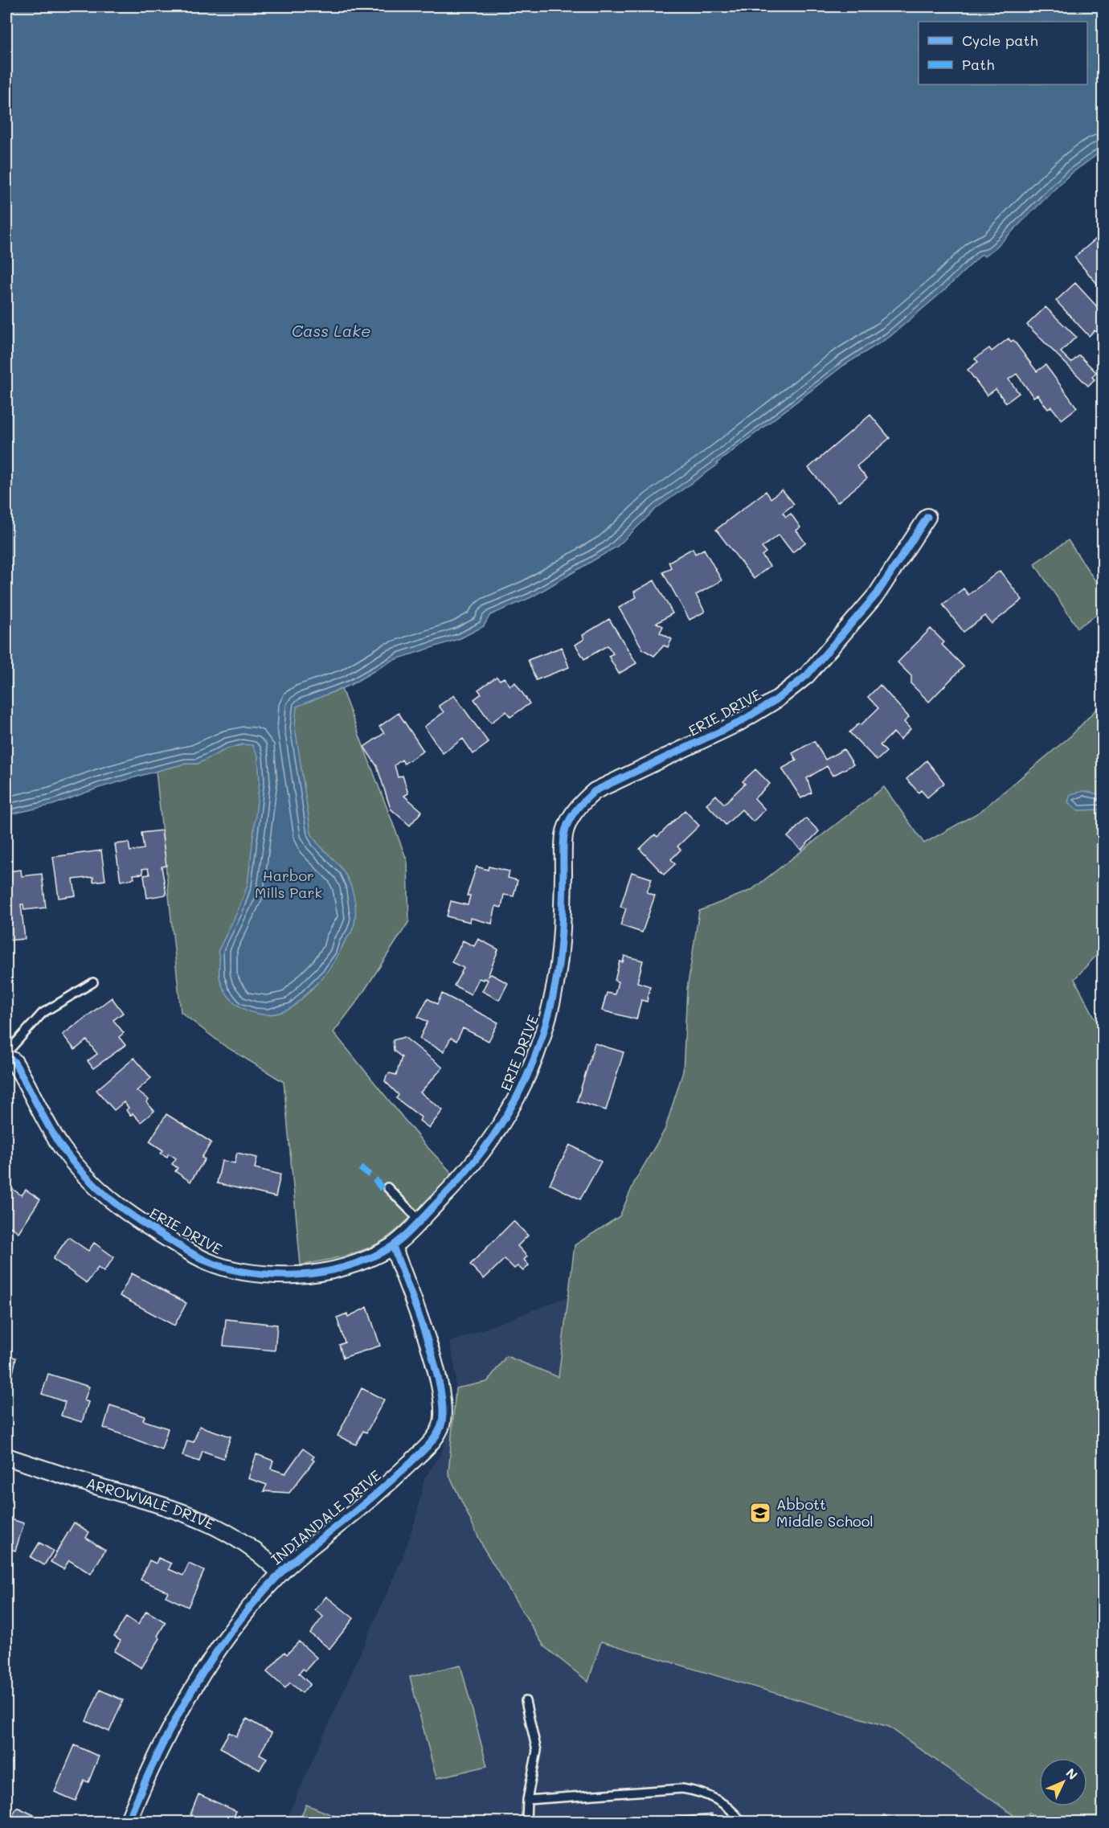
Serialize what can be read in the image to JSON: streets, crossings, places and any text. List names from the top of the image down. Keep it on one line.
{"streets":{"street":["ERIE DRIVE","ARROWVALE DRIVE","INDIANDALE DRIVE"]},"crossings":[["ERIE DRIVE","INDIANDALE DRIVE"],["ARROWVALE DRIVE","INDIANDALE DRIVE"]],"water":["Cass Lake"],"parks":["Harbor Mills Park"],"places":{"school or university":["Abbott Middle School"]},"legend":["Cycle path","Path"],"north":"top right"}
